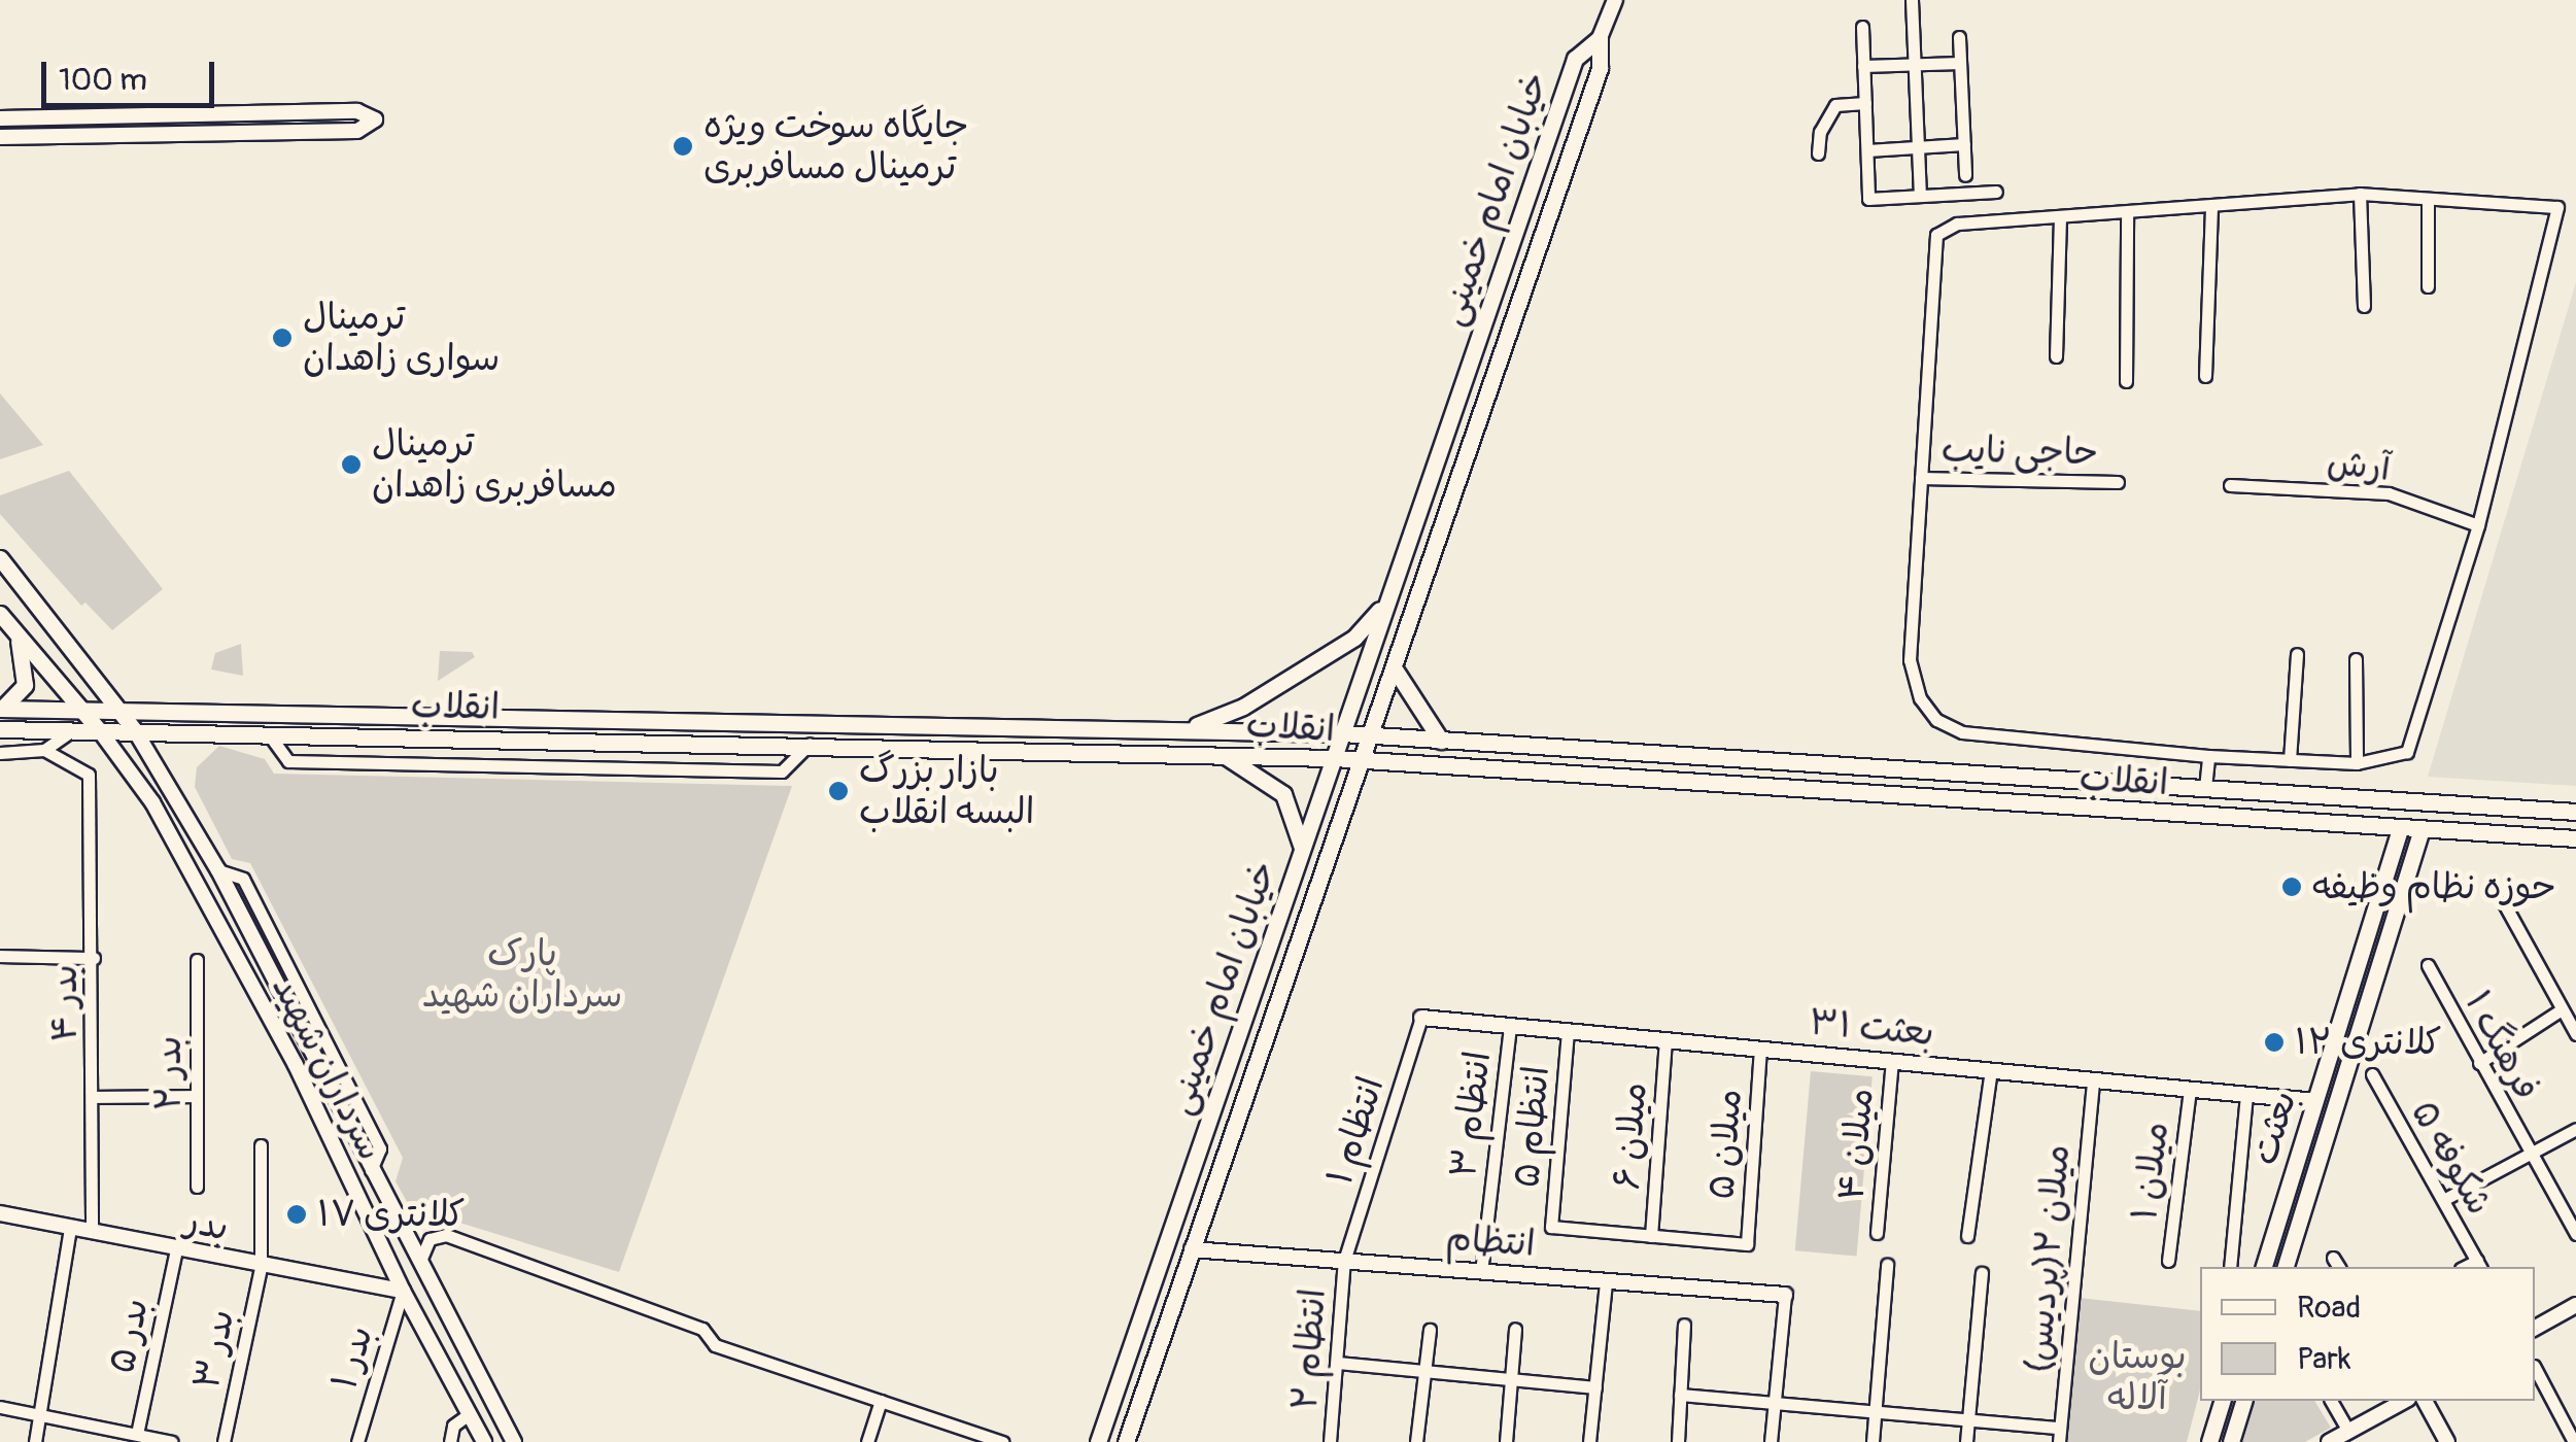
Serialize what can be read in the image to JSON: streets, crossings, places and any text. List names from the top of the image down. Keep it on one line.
{"streets":{"main road":["خیابان امام خمینی","انقلاب","بعثت"],"street":["حاجی نایب","آرش","بدر ۴","بعثت ۳۱","فرهنگ ۱","سرداران شهید","بدر ۲","انتظام ۳","انتظام ۵","انتظام ۱","میلان ۶","میلان ۵","میلان ۴","شکوفه ۵","میلان ۱","بدر","انتظام","میلان ۲(پردیس)","بدر ۵","بدر ۳","انتظام ۲","بدر ۱"]},"crossings":[["خیابان امام خمینی","انقلاب"],["خیابان امام خمینی","انتظام"],["انقلاب","سرداران شهید"],["انقلاب","بعثت"],["بدر ۴","بدر"],["بعثت ۳۱","انتظام ۳"],["بعثت ۳۱","انتظام ۵"],["بعثت ۳۱","بعثت"],["بعثت ۳۱","انتظام ۱"],["بعثت ۳۱","میلان ۶"],["بعثت ۳۱","میلان ۵"],["بعثت ۳۱","میلان ۴"],["بعثت ۳۱","میلان ۱"],["بعثت ۳۱","میلان ۲(پردیس)"],["سرداران شهید","بدر"],["سرداران شهید","بدر ۱"],["انتظام ۳","انتظام"],["انتظام ۵","میلان ۶"],["انتظام ۵","میلان ۵"],["انتظام ۱","انتظام"],["انتظام ۱","انتظام ۲"],["میلان ۶","میلان ۵"],["بدر","بدر ۵"],["بدر","بدر ۳"],["بدر","بدر ۱"],["انتظام","انتظام ۲"]],"parks":["پارک سرداران شهید","بوستان آلاله"],"places":["جایگاه سوخت ویژه ترمینال مسافربری","ترمینال سواری زاهدان","ترمینال مسافربری زاهدان","بازار بزرگ البسه انقلاب","حوزه نظام وظیفه","کلانتری ۱۲","کلانتری ۱۷"],"legend":["Road","Park"],"scale_bar":"100 m"}
